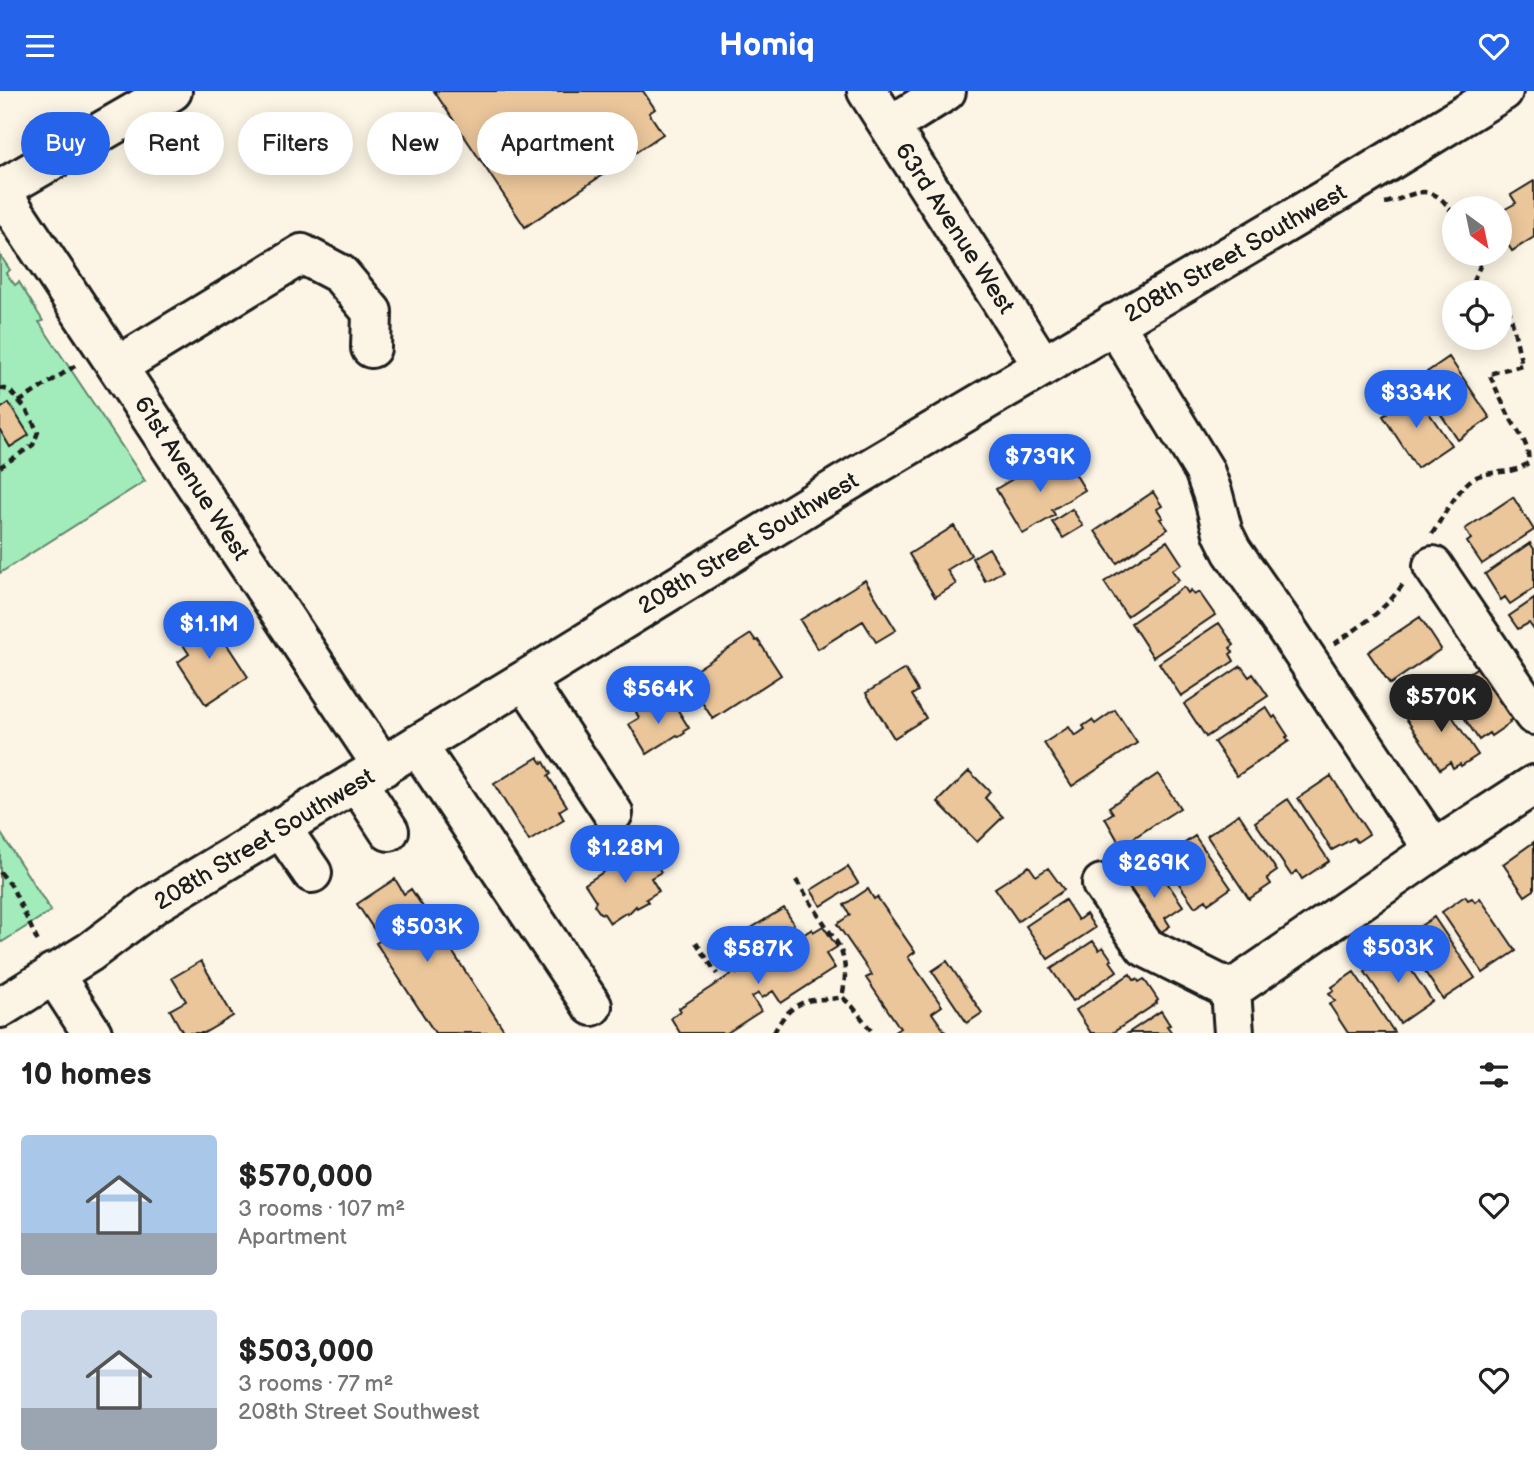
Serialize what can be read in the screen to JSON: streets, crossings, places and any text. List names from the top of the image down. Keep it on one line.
{"streets":{"street":["63rd Avenue West","208th Street Southwest","61st Avenue West"]},"crossings":[["63rd Avenue West","208th Street Southwest"],["208th Street Southwest","61st Avenue West"]],"north":"bottom right","page":{"header":"Homiq","chip":["Buy","Rent","Filters","New","Apartment"],"price":["$334K","$739K","$1.1M","$564K","$570K","$1.28M","$269K","$503K","$503K","$587K"],"heading":"10 homes","list":[{"name":"$570,000","note":"3 rooms · 107 m² · Apartment"},{"name":"$503,000","note":"3 rooms · 77 m² · 208th Street Southwest"}]}}
